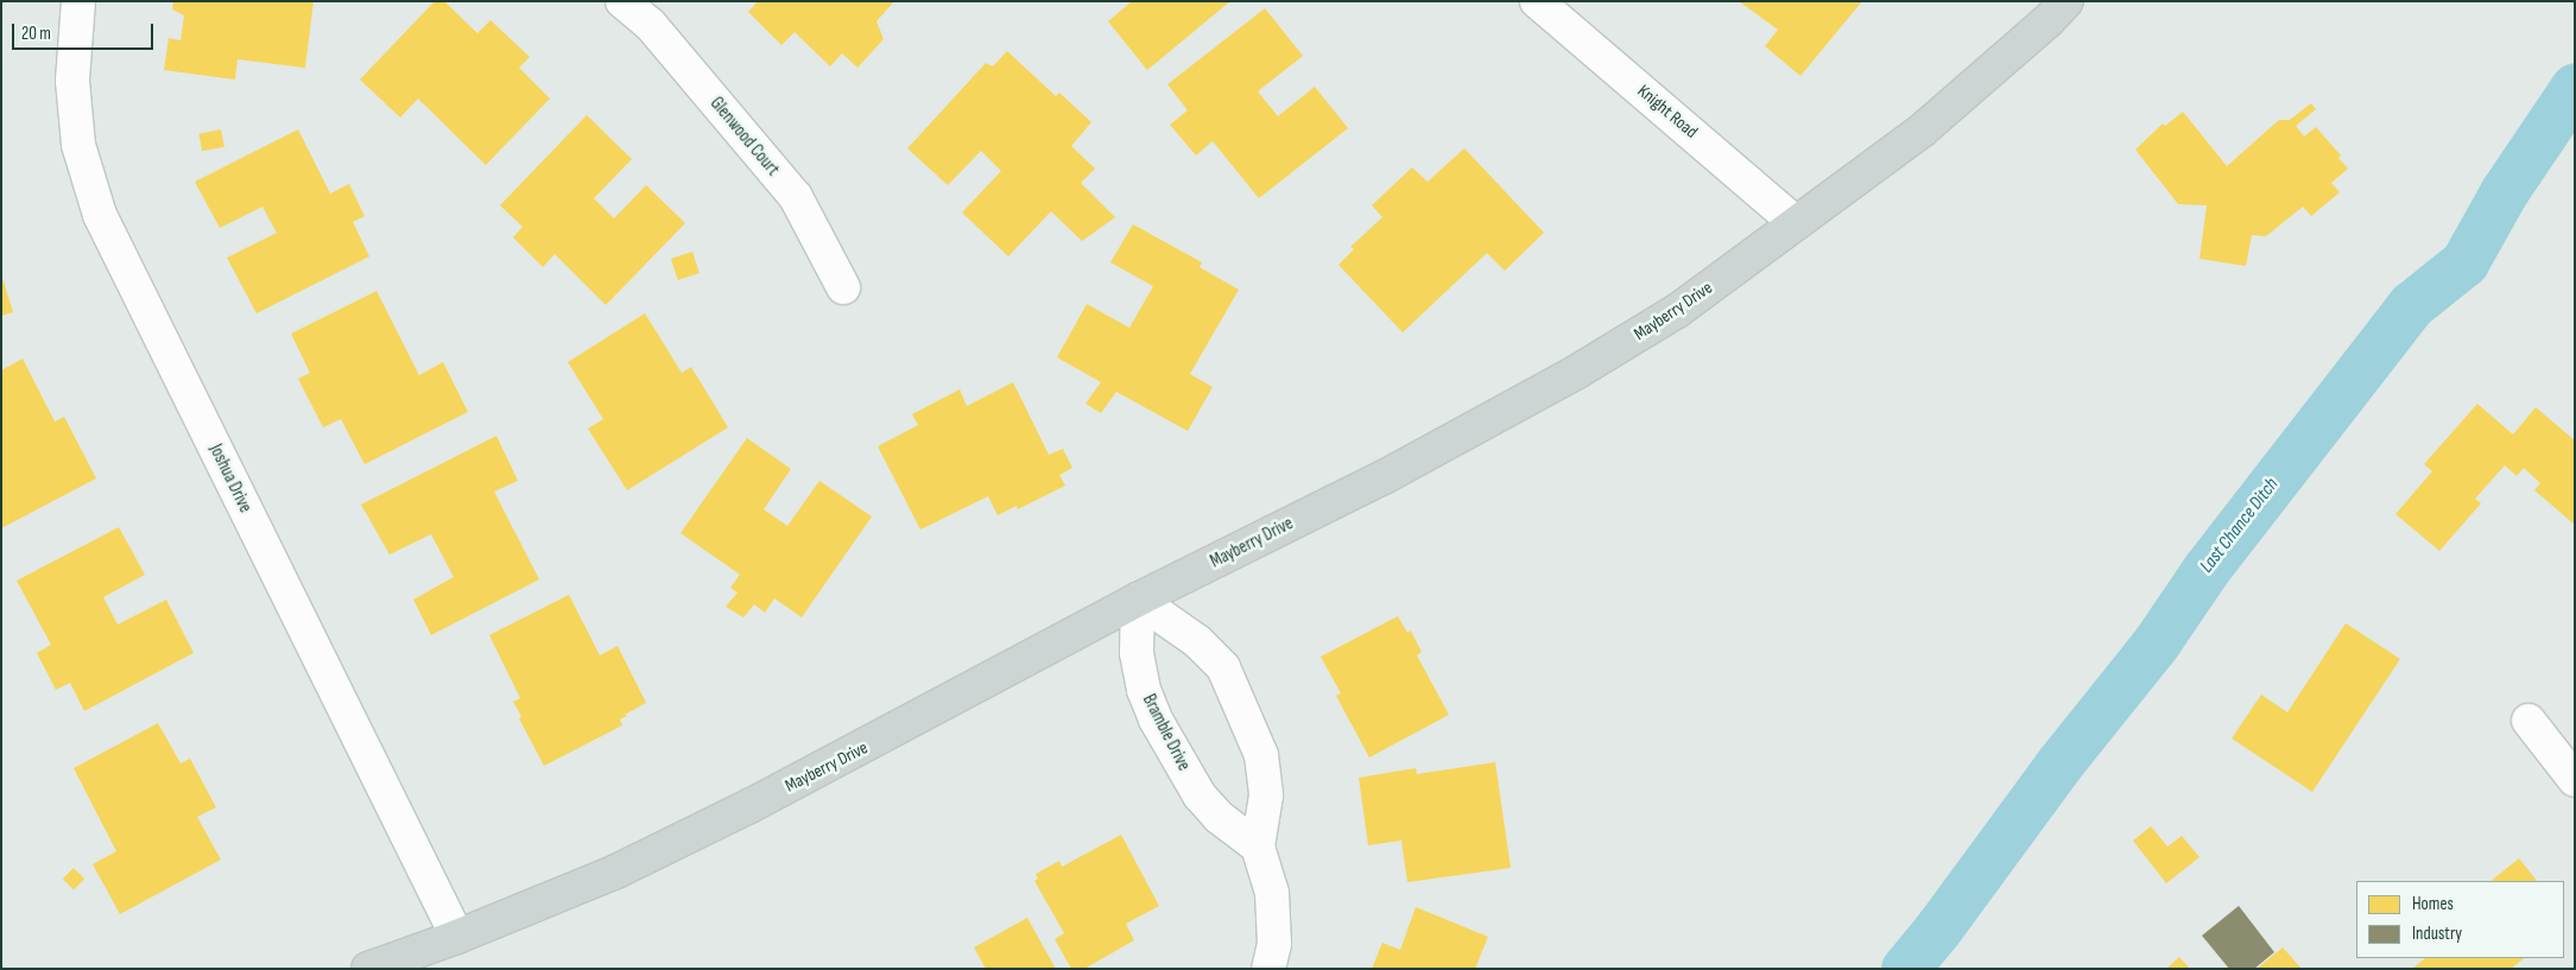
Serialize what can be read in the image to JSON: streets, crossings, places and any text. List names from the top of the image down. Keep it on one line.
{"streets":{"main road":["Mayberry Drive"],"street":["Knight Road","Glenwood Court","Joshua Drive","Bramble Drive"]},"crossings":[["Knight Road","Mayberry Drive"],["Mayberry Drive","Joshua Drive"],["Mayberry Drive","Bramble Drive"]],"water":["Last Chance Ditch"],"legend":["Homes","Industry"],"scale_bar":"20 m"}
